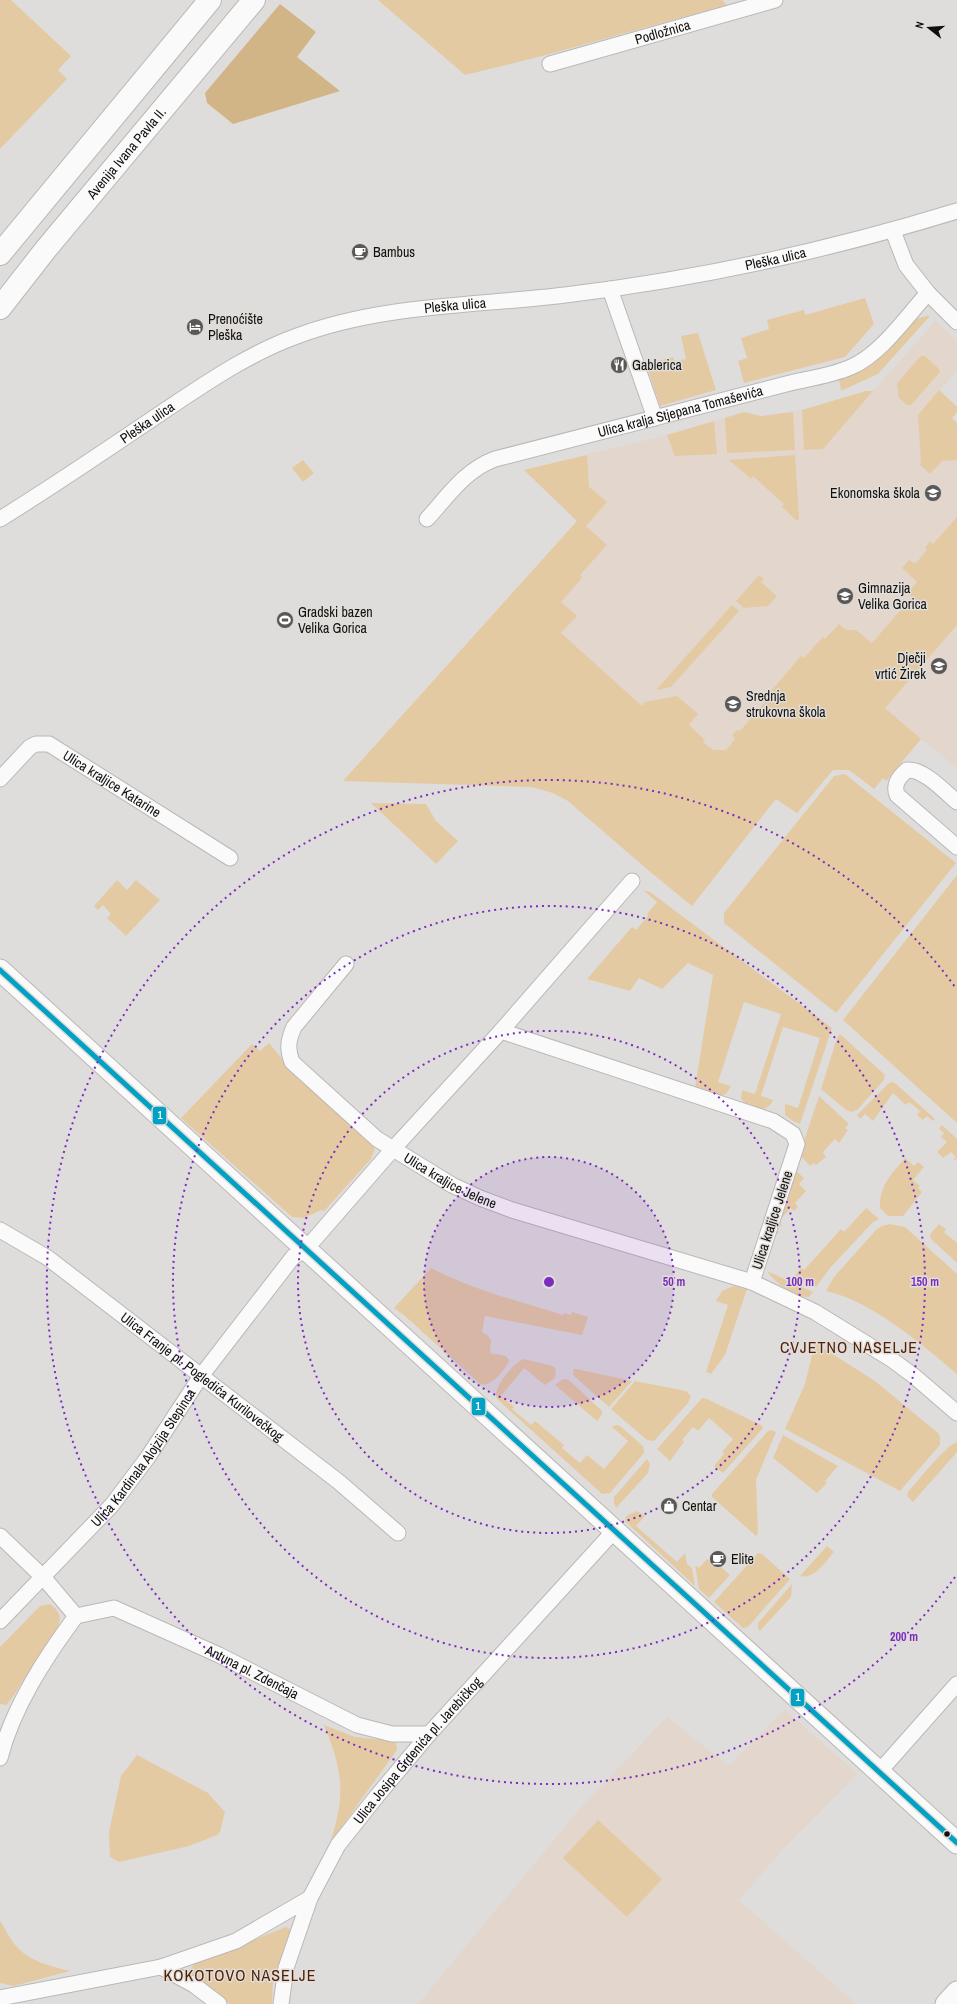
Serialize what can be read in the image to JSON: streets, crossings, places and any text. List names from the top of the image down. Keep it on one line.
{"streets":{"main road":["Avenija Ivana Pavla II."],"street":["Podložnica","Pleška ulica","Ulica kralja Stjepana Tomaševića","Ulica kraljice Katarine","Ulica kraljice Jelene","Ulica Franje pl. Pogledića Kurilovečkog","Ulica Kardinala Alojzija Stepinca","Antuna pl. Zdenčaja","Ulica Josipa Grdenića pl. Jarebičkog"]},"crossings":[["Ulica kraljice Jelene","Ulica Kardinala Alojzija Stepinca"],["Ulica Franje pl. Pogledića Kurilovečkog","Ulica Kardinala Alojzija Stepinca"],["Antuna pl. Zdenčaja","Ulica Josipa Grdenića pl. Jarebičkog"]],"districts":["CVJETNO NASELJE","KOKOTOVO NASELJE"],"places":{"cafe":["Bambus","Elite"],"hotel":["Prenoćište Pleška"],"restaurant":["Gablerica"],"school or university":["Ekonomska škola","Gimnazija Velika Gorica","Dječji vrtić Žirek","Srednja strukovna škola"],"sports":["Gradski bazen Velika Gorica"],"shop":["Centar"]},"lines":["transit line 1"],"north":"left","rings":["50 m","100 m","150 m","200 m"]}
